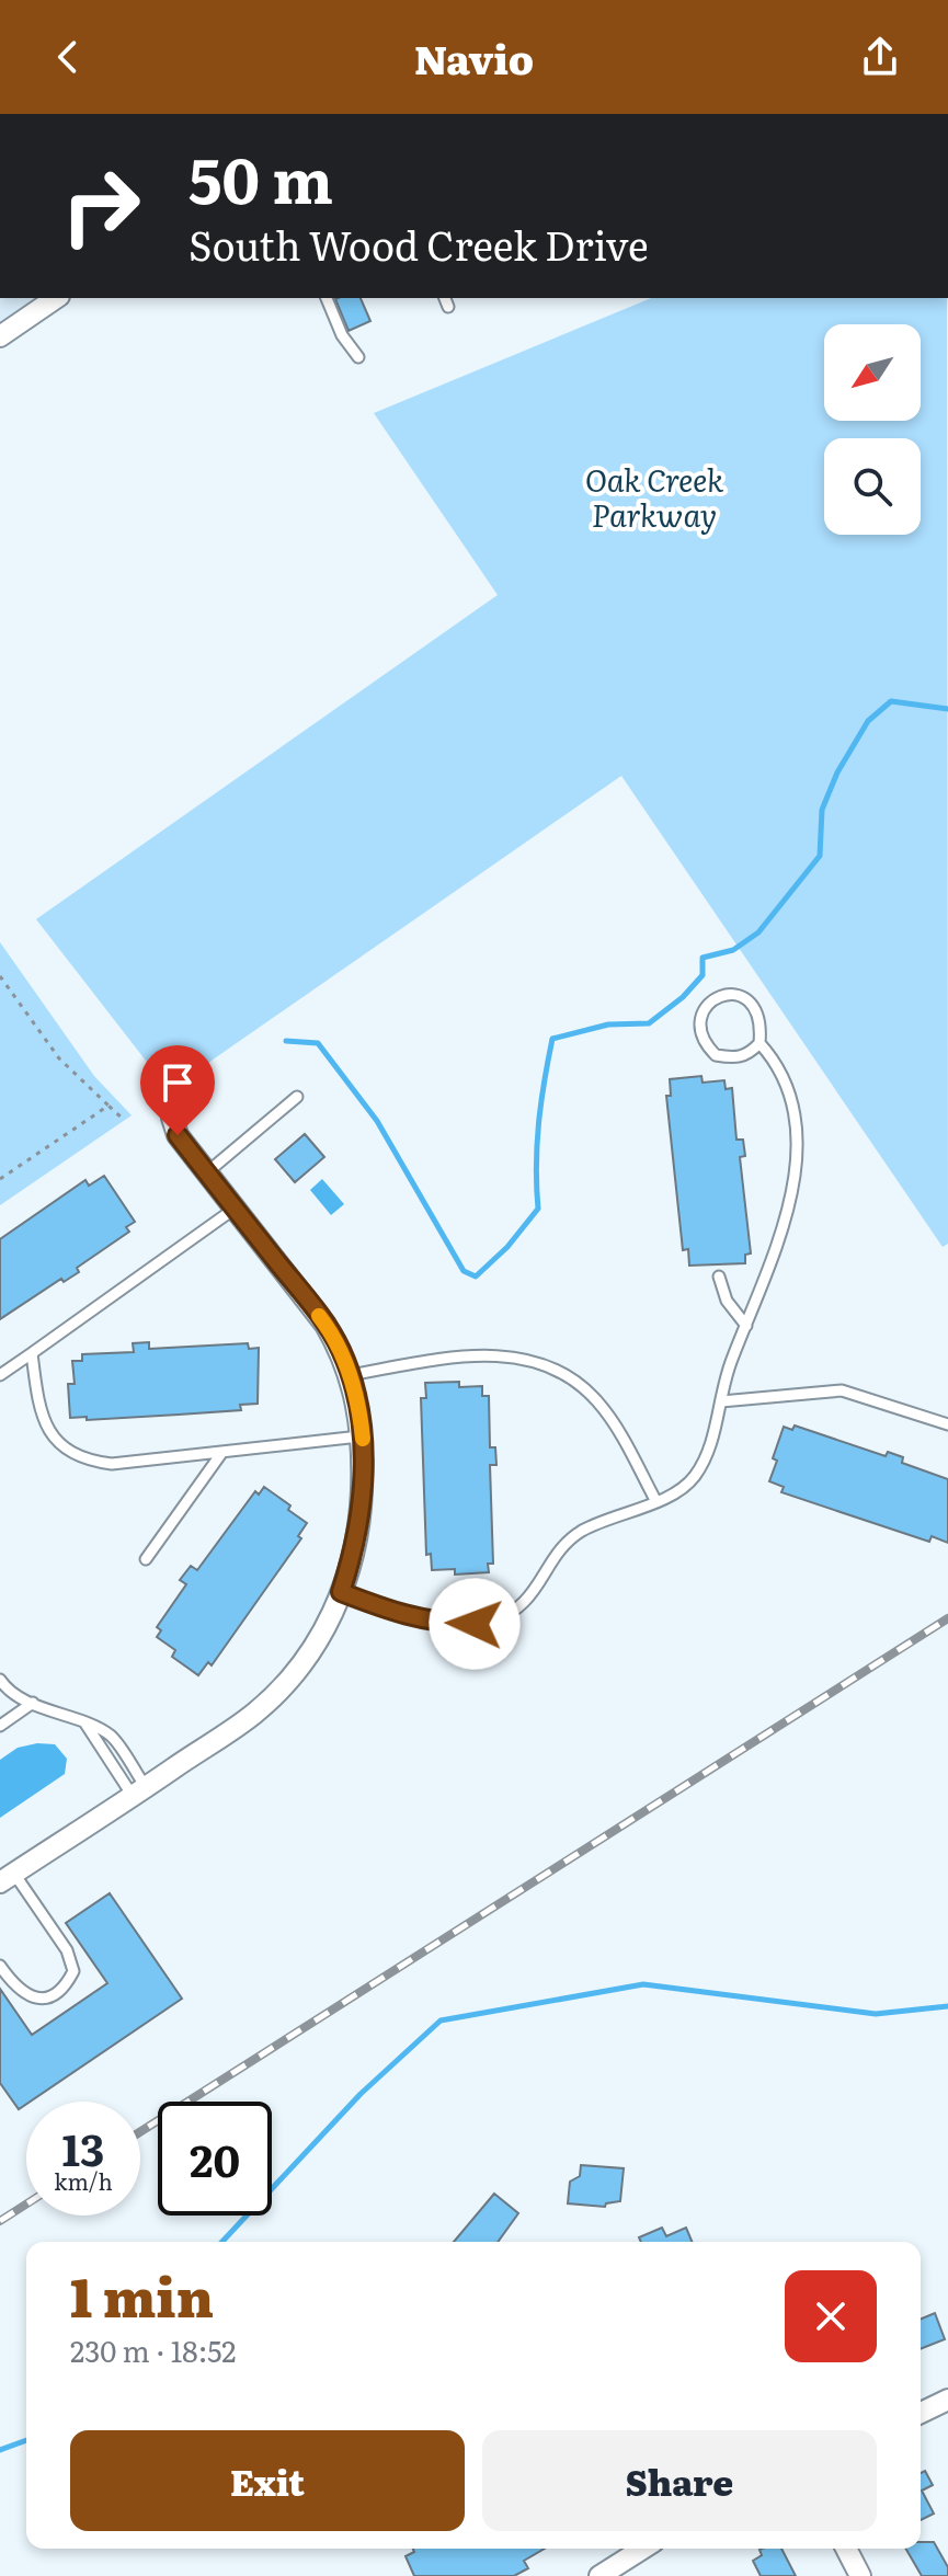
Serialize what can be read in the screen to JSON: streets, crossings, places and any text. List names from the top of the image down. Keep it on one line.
{"parks":["Oak Creek Parkway"],"north":"bottom left","page":{"header":"Navio","turn":["50 m","South Wood Creek Drive"],"speed":"13 km/h","limit":"20","heading":["1 min","230 m · 18:52"],"buttons":["Exit","Share"]}}
